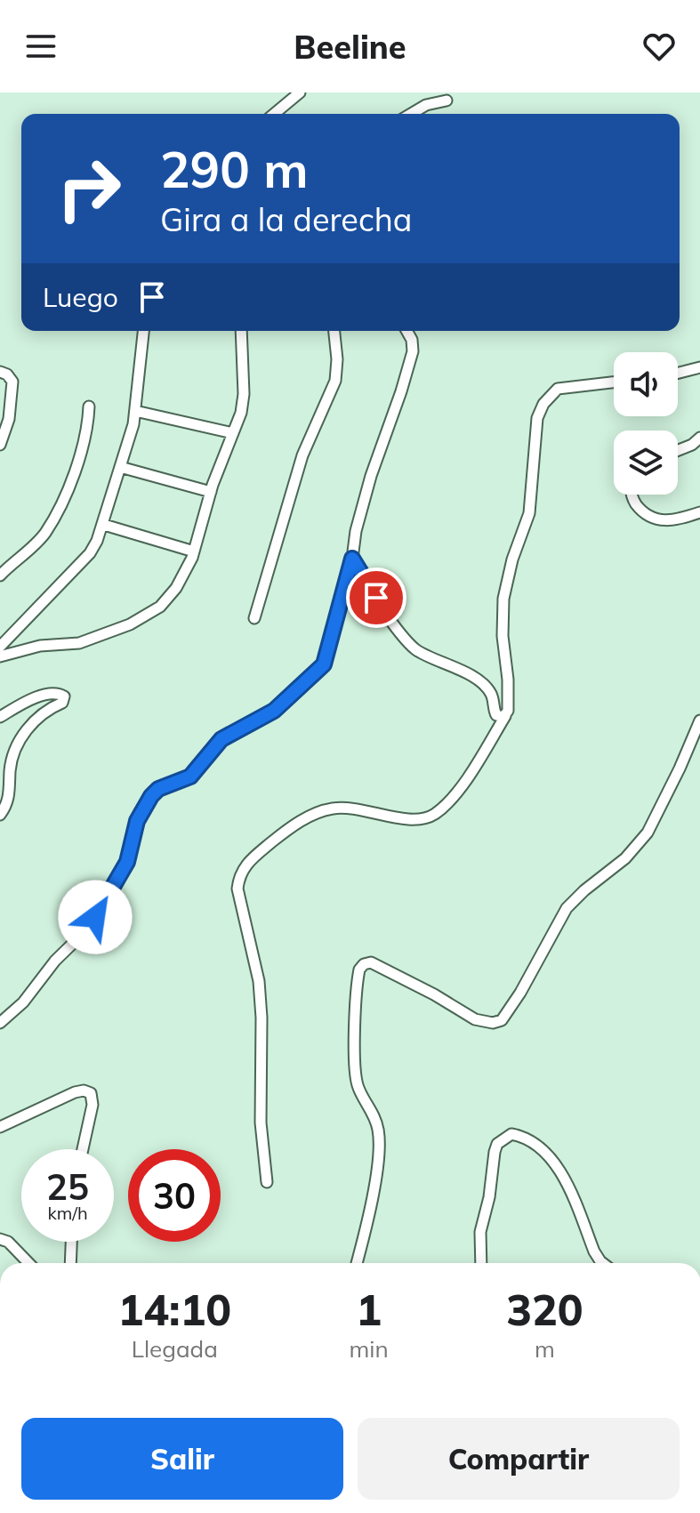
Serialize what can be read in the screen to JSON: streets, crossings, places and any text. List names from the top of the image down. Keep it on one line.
{"page":{"header":"Beeline","turn":["290 m","Gira a la derecha"],"then":"Luego","speed":"25 km/h","limit":"30","eta":["14:10","Llegada","1","min","320","m"],"buttons":["Salir","Compartir"]}}
